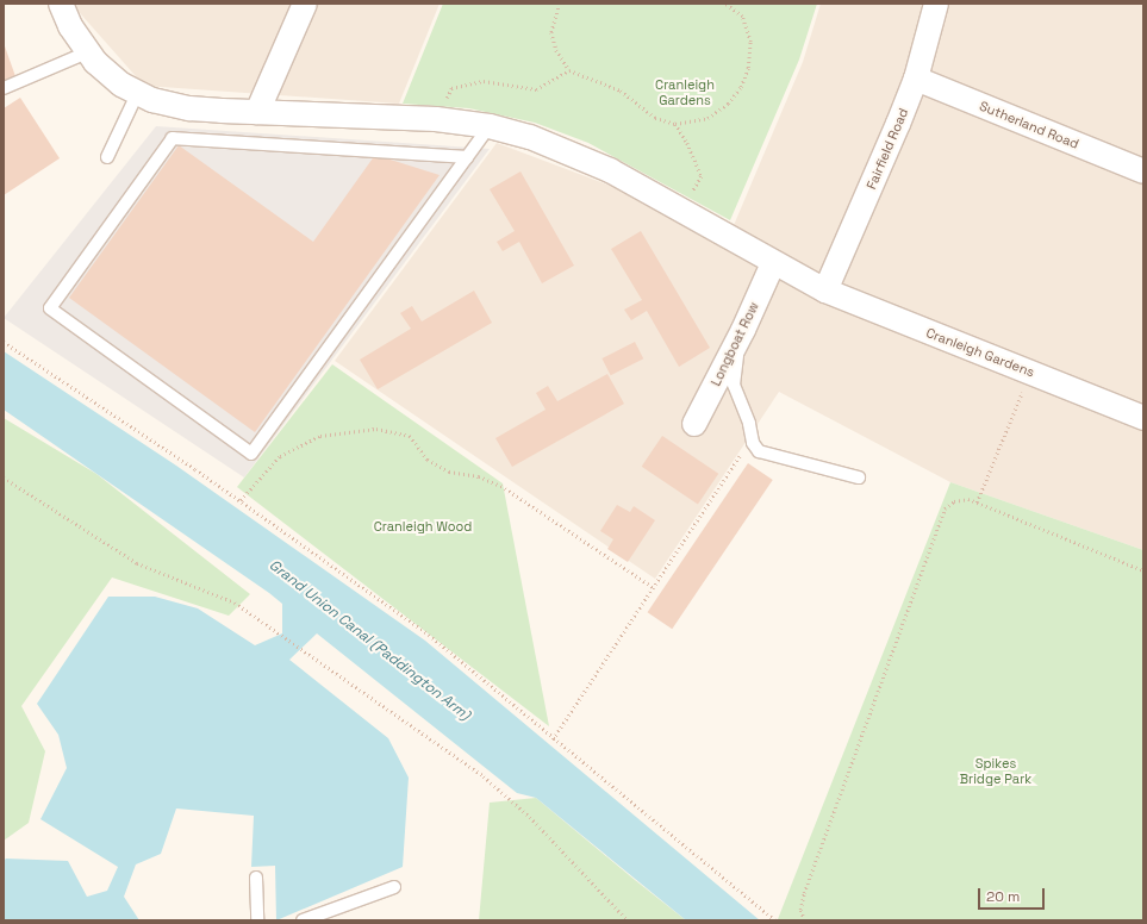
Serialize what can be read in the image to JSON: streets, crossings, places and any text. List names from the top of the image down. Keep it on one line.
{"streets":{"street":["Sutherland Road","Fairfield Road","Longboat Row","Cranleigh Gardens"]},"crossings":[["Sutherland Road","Fairfield Road"],["Fairfield Road","Cranleigh Gardens"],["Longboat Row","Cranleigh Gardens"]],"water":["Grand Union Canal (Paddington Arm)"],"parks":["Cranleigh Gardens","Cranleigh Wood","Spikes Bridge Park"],"scale_bar":"20 m"}
